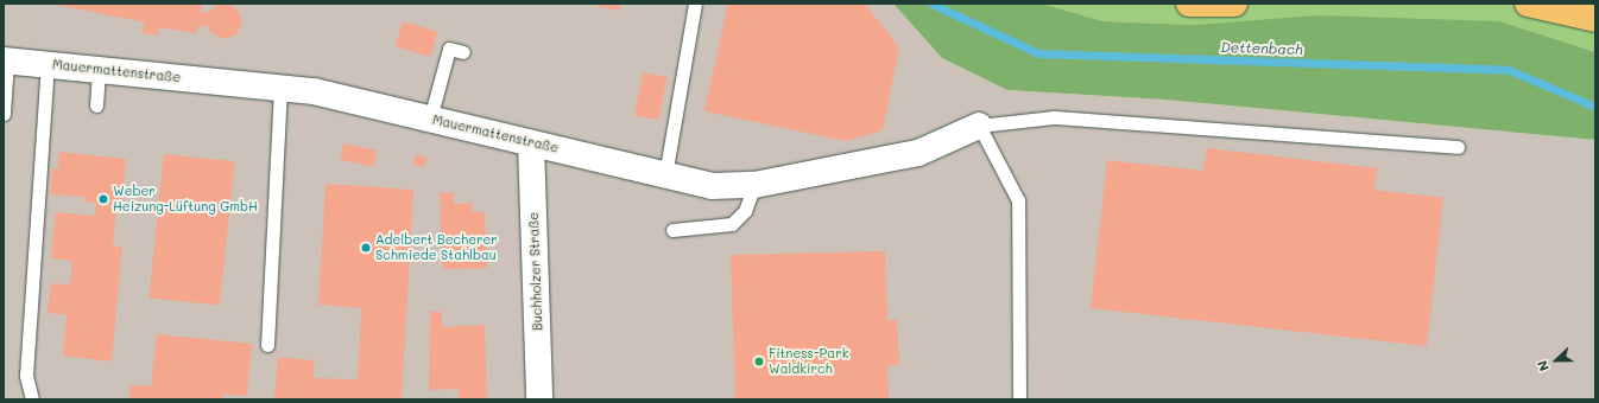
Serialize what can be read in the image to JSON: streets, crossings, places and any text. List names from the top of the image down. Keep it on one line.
{"streets":{"street":["Mauermattenstraße","Buchholzer Straße"]},"crossings":[["Mauermattenstraße","Buchholzer Straße"]],"water":["Dettenbach"],"places":["Weber Heizung-Lüftung GmbH","Adelbert Becherer Schmiede Stahlbau","Fitness-Park Waldkirch"],"north":"left"}
